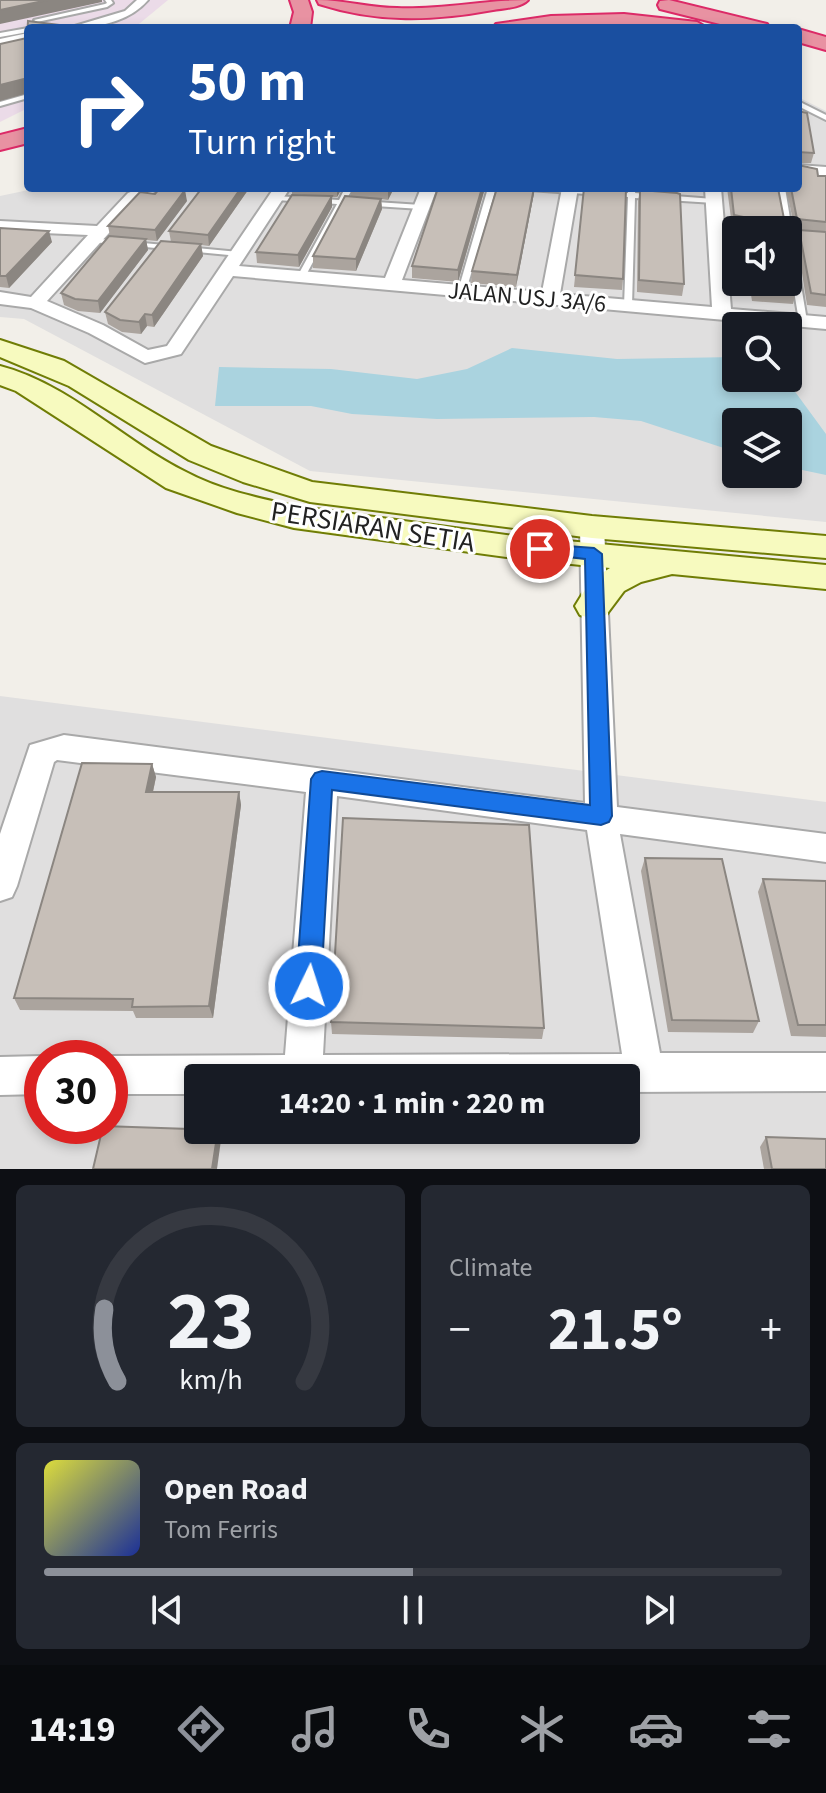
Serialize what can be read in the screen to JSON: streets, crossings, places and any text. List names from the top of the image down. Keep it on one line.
{"streets":{"main road":["PERSIARAN SETIA"],"street":["JALAN USJ 3A/6"]},"page":{"turn":["50 m","Turn right"],"limit":"30","trip":"14:20 · 1 min · 220 m","tile":"Climate","heat":["−","21.5°","+"],"song":["Open Road","Tom Ferris"],"tabs":"14:19","gauge":["23","km/h"]}}
